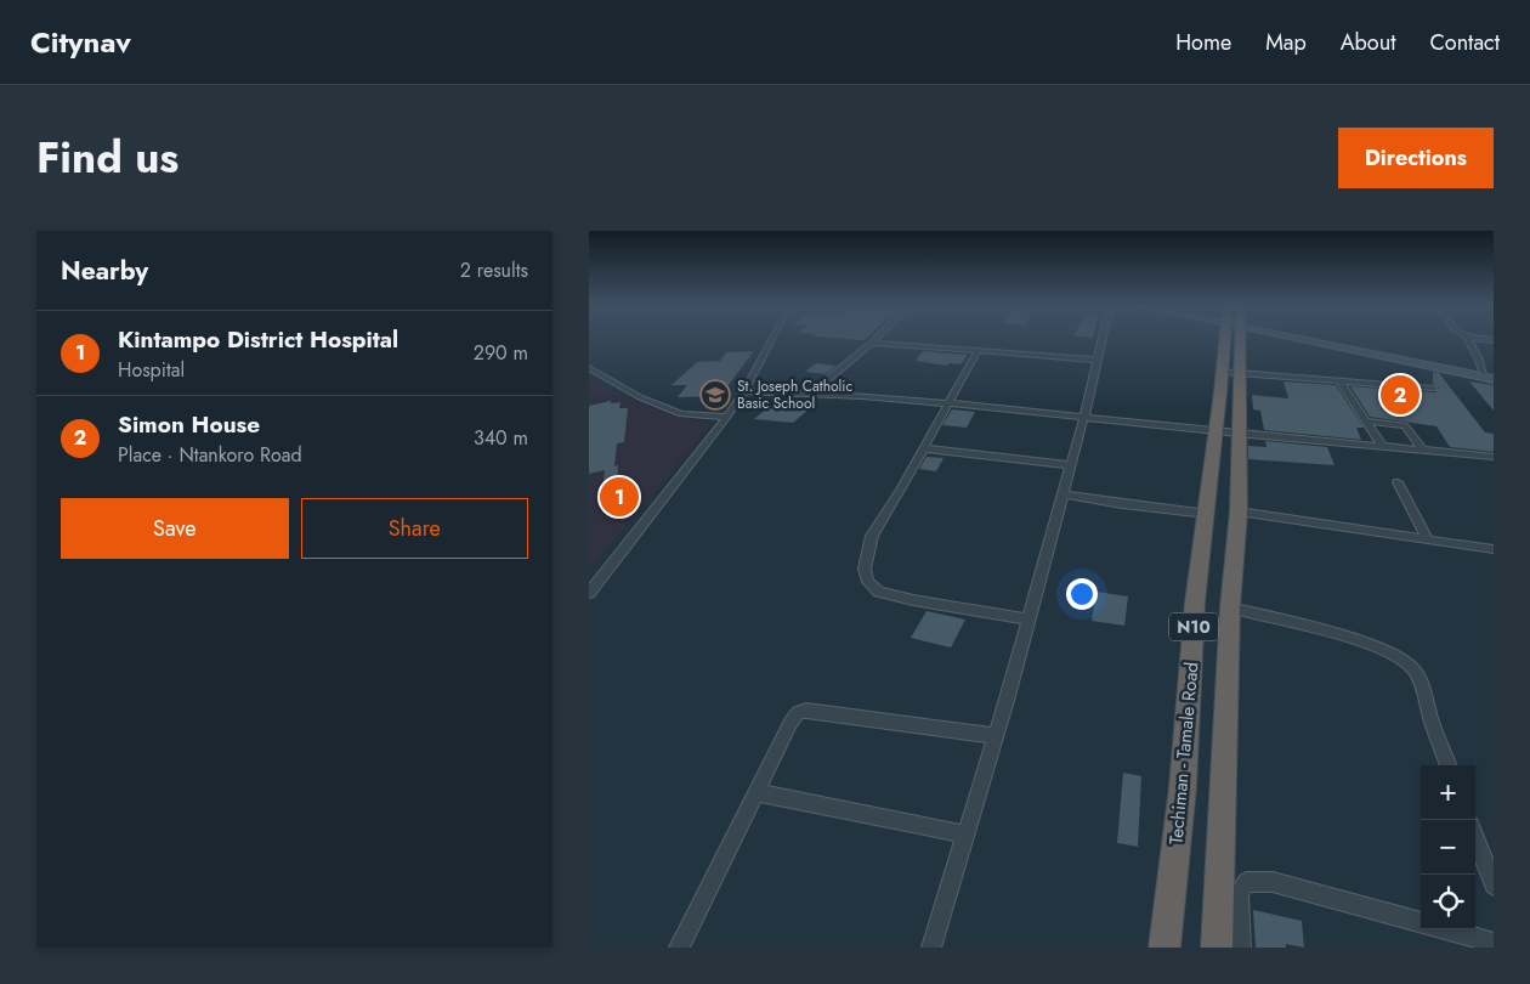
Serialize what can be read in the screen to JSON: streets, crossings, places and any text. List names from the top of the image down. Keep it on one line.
{"streets":{"highway":["N10","Techiman - Tamale Road"]},"places":{"school or university":["St. Joseph Catholic Basic School"]},"page":{"header":"Citynav","nav":["Home","Map","About","Contact"],"title":"Find us","buttons":["Directions",["Save","Share"]],"heading":["Nearby","2 results"],"list":[{"mark":"1","name":"Kintampo District Hospital","note":"Hospital","value":"290 m"},{"mark":"2","name":"Simon House","note":"Place · Ntankoro Road","value":"340 m"}],"pins":["2","1"],"map_buttons":["+","−"]}}
